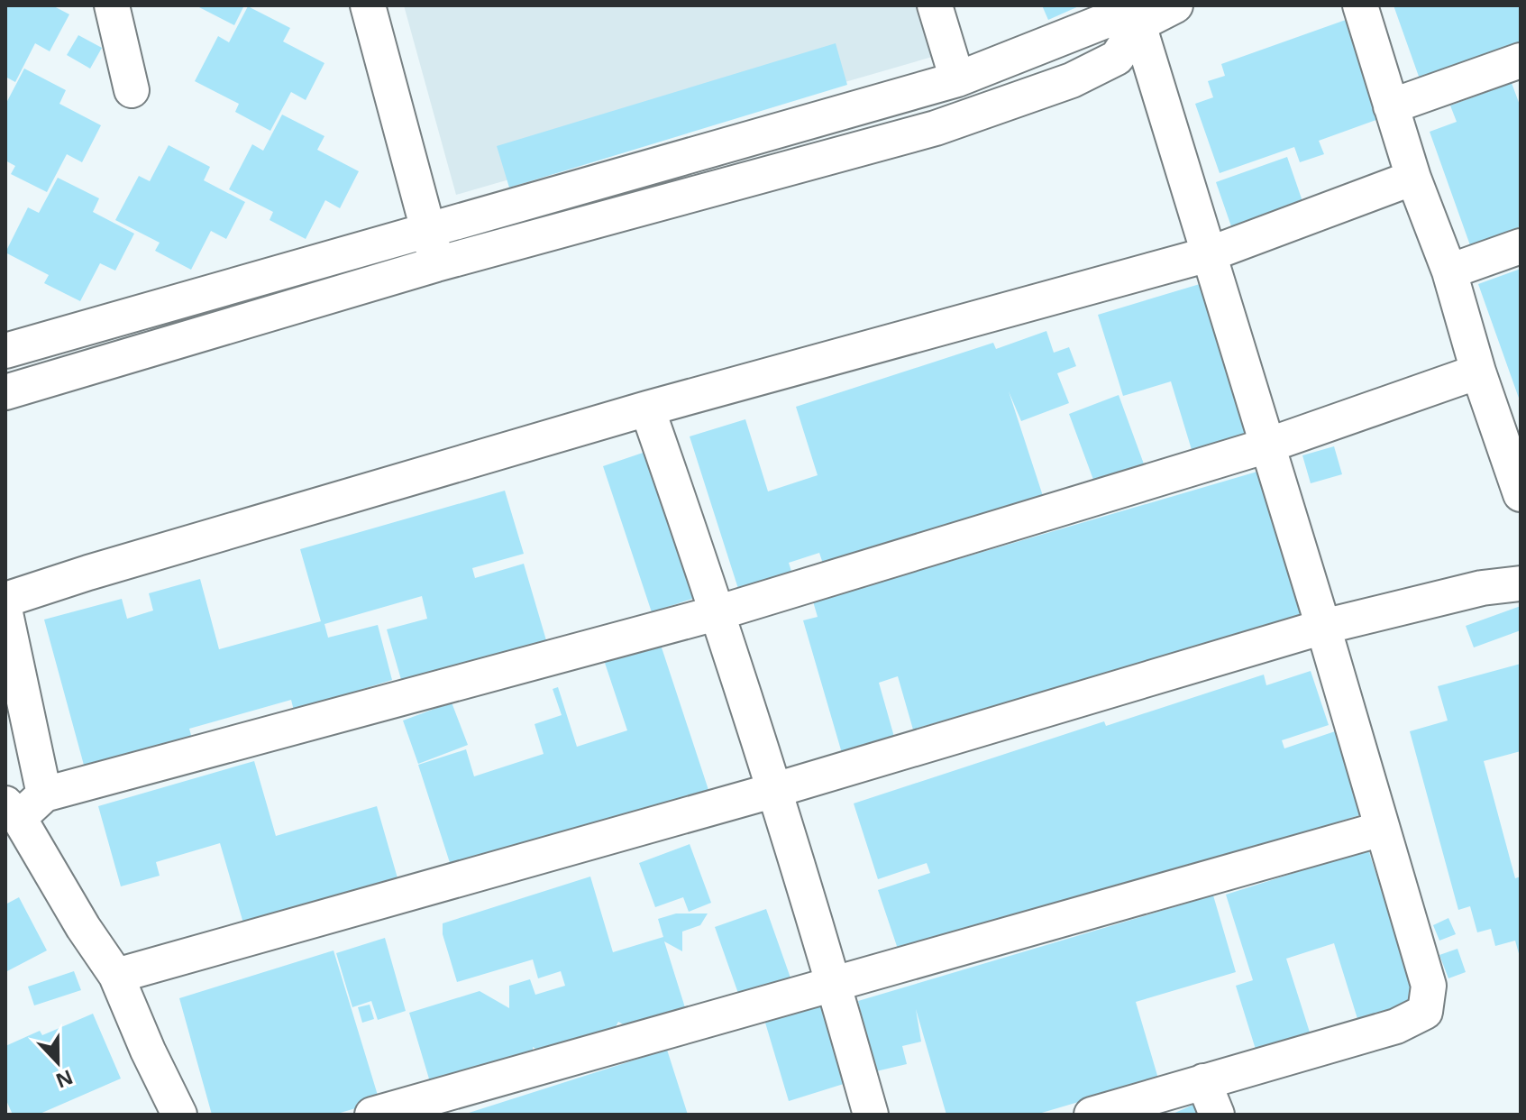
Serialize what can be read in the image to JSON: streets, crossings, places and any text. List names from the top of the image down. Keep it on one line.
{"north":"bottom"}
